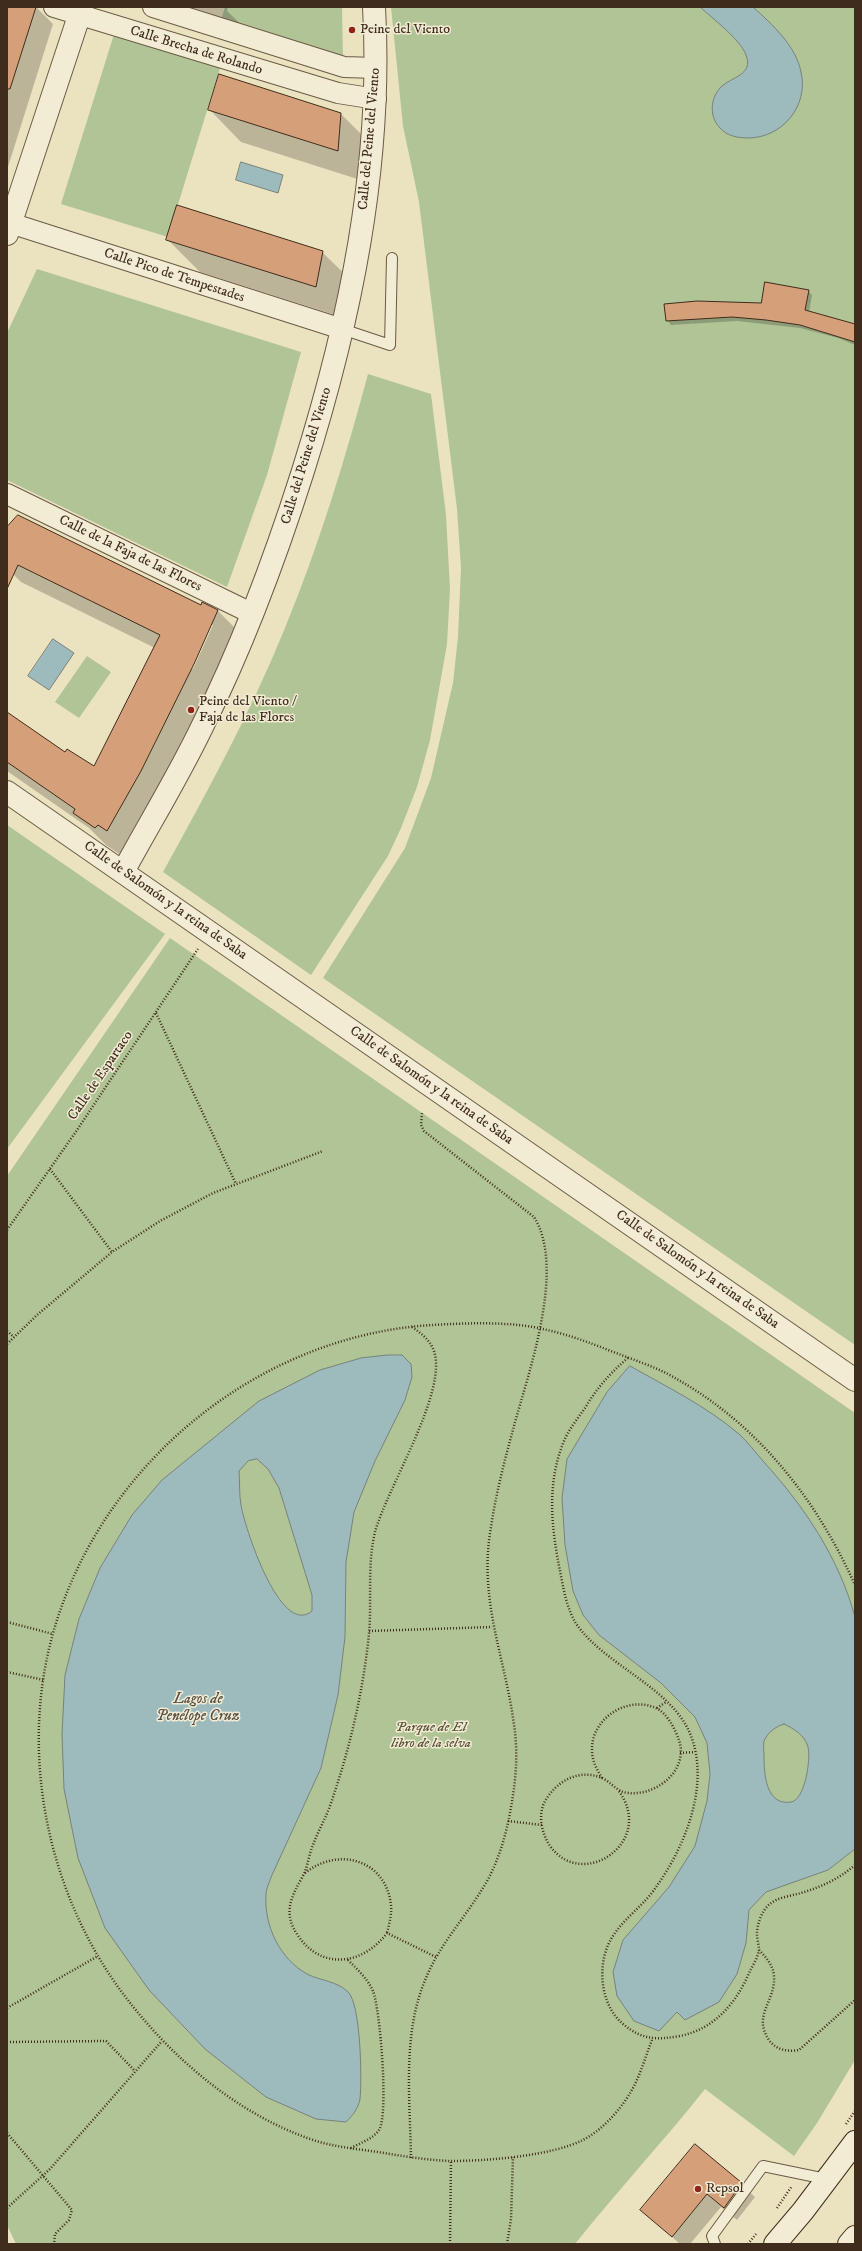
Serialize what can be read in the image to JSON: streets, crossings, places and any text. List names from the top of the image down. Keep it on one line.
{"streets":{"street":["Calle Brecha de Rolando","Calle del Peine del Viento","Calle Pico de Tempestades","Calle de la Faja de las Flores","Calle de Salomón y la reina de Saba"],"path":["Calle de Espartaco"]},"crossings":[["Calle Brecha de Rolando","Calle del Peine del Viento"],["Calle del Peine del Viento","Calle Pico de Tempestades"],["Calle del Peine del Viento","Calle de la Faja de las Flores"],["Calle del Peine del Viento","Calle de Salomón y la reina de Saba"],["Calle de Salomón y la reina de Saba","Calle de Espartaco"]],"water":["Lagos de Penélope Cruz"],"parks":["Parque de El libro de la selva"],"places":["Peine del Viento","Peine del Viento / Faja de las Flores","Repsol"]}
